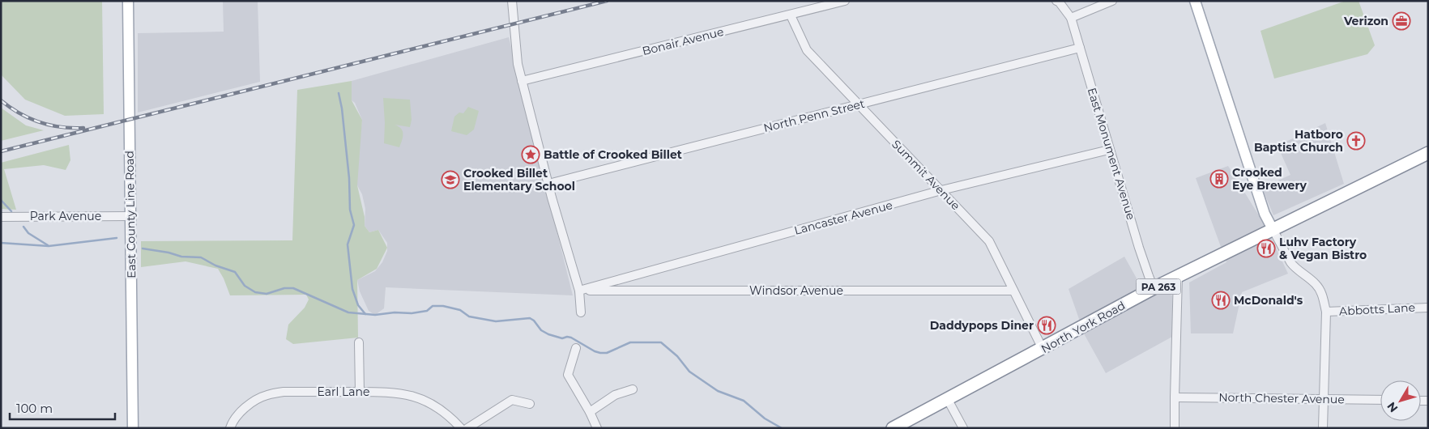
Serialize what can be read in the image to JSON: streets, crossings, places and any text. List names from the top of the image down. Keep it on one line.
{"streets":{"highway":["PA 263","North York Road"],"main road":["East County Line Road"],"street":["Bonair Avenue","North Penn Street","East Monument Avenue","Summit Avenue","Park Avenue","Lancaster Avenue","Windsor Avenue","Abbotts Lane","Earl Lane","North Chester Avenue"]},"crossings":[["Bonair Avenue","Summit Avenue"],["North Penn Street","East Monument Avenue"],["North Penn Street","Summit Avenue"],["East Monument Avenue","Lancaster Avenue"],["East Monument Avenue","North York Road"],["Summit Avenue","Lancaster Avenue"],["Summit Avenue","Windsor Avenue"],["Summit Avenue","North York Road"],["East County Line Road","Park Avenue"],["Lancaster Avenue","Windsor Avenue"]],"places":{"office":["Verizon"],"church":["Hatboro Baptist Church"],"place":["Battle of Crooked Billet"],"building":["Crooked Eye Brewery"],"school or university":["Crooked Billet Elementary School"],"restaurant":["Luhv Factory & Vegan Bistro","McDonald's","Daddypops Diner"]},"scale_bar":"100 m","north":"bottom left"}
